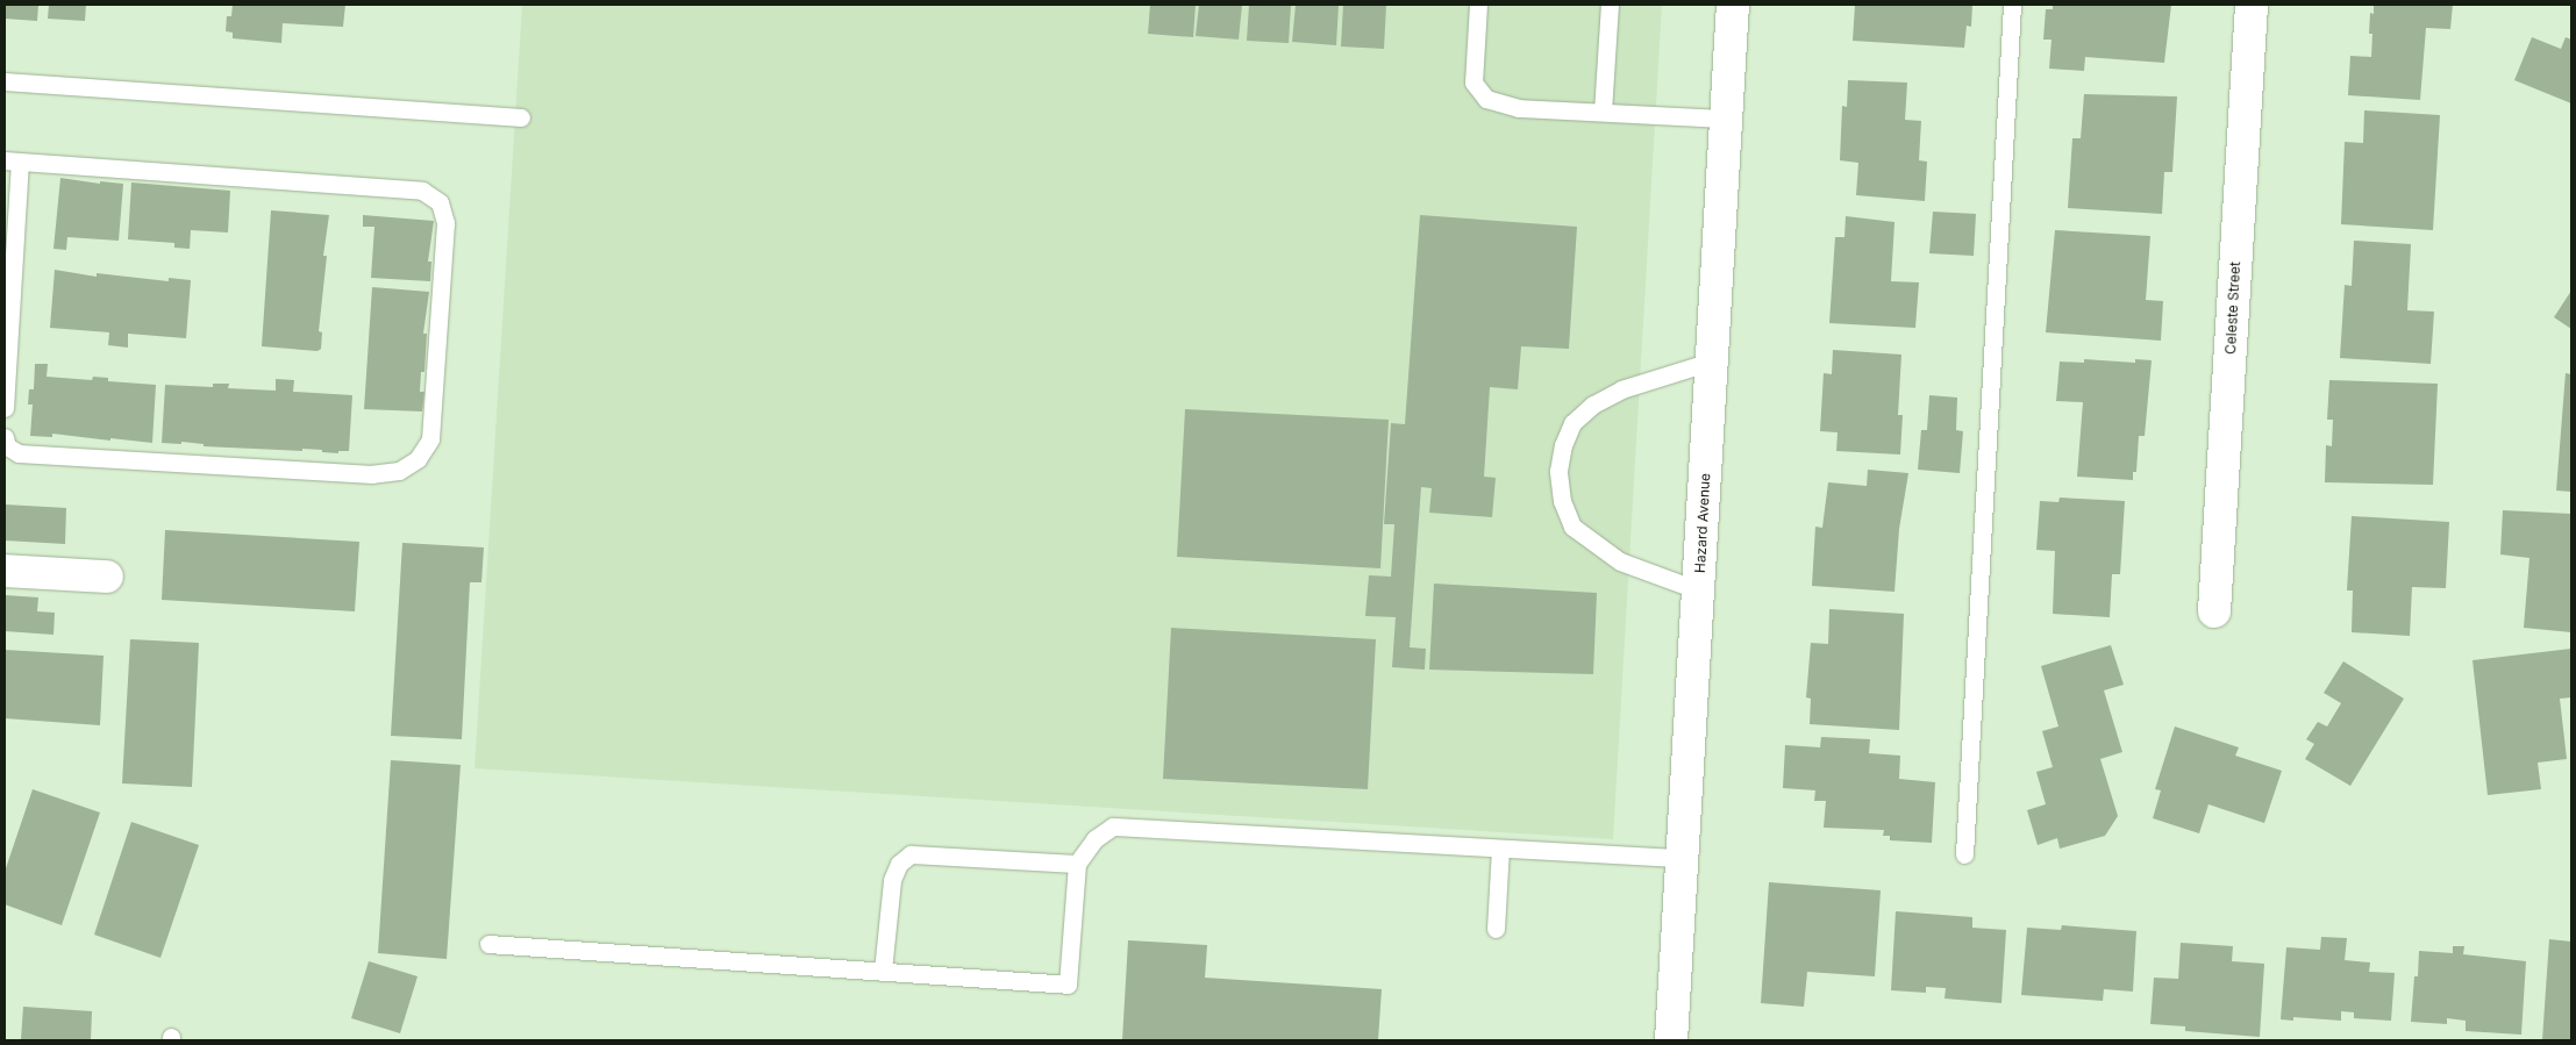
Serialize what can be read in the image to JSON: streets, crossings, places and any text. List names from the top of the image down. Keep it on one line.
{"streets":{"street":["Celeste Street","Hazard Avenue"]}}
